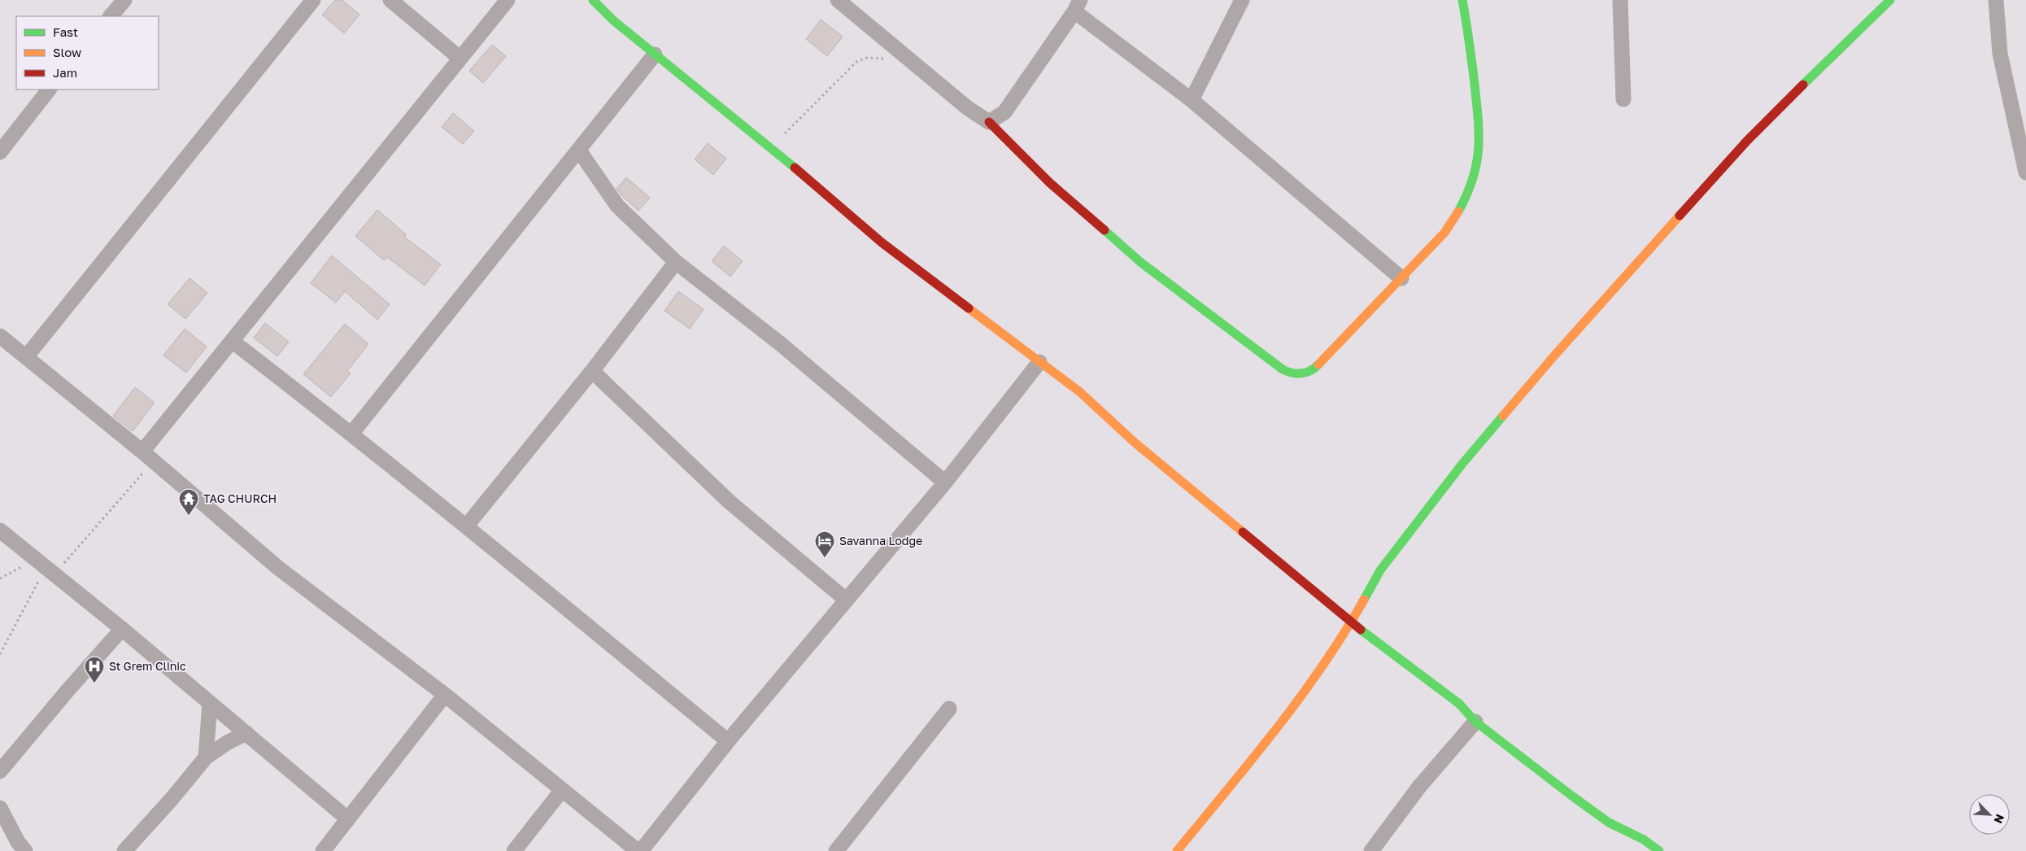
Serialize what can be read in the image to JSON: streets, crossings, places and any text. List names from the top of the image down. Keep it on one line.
{"places":{"temple":["TAG CHURCH"],"hotel":["Savanna Lodge"],"hospital":["St Grem Clinic"]},"legend":["Fast","Slow","Jam"],"north":"bottom right"}
